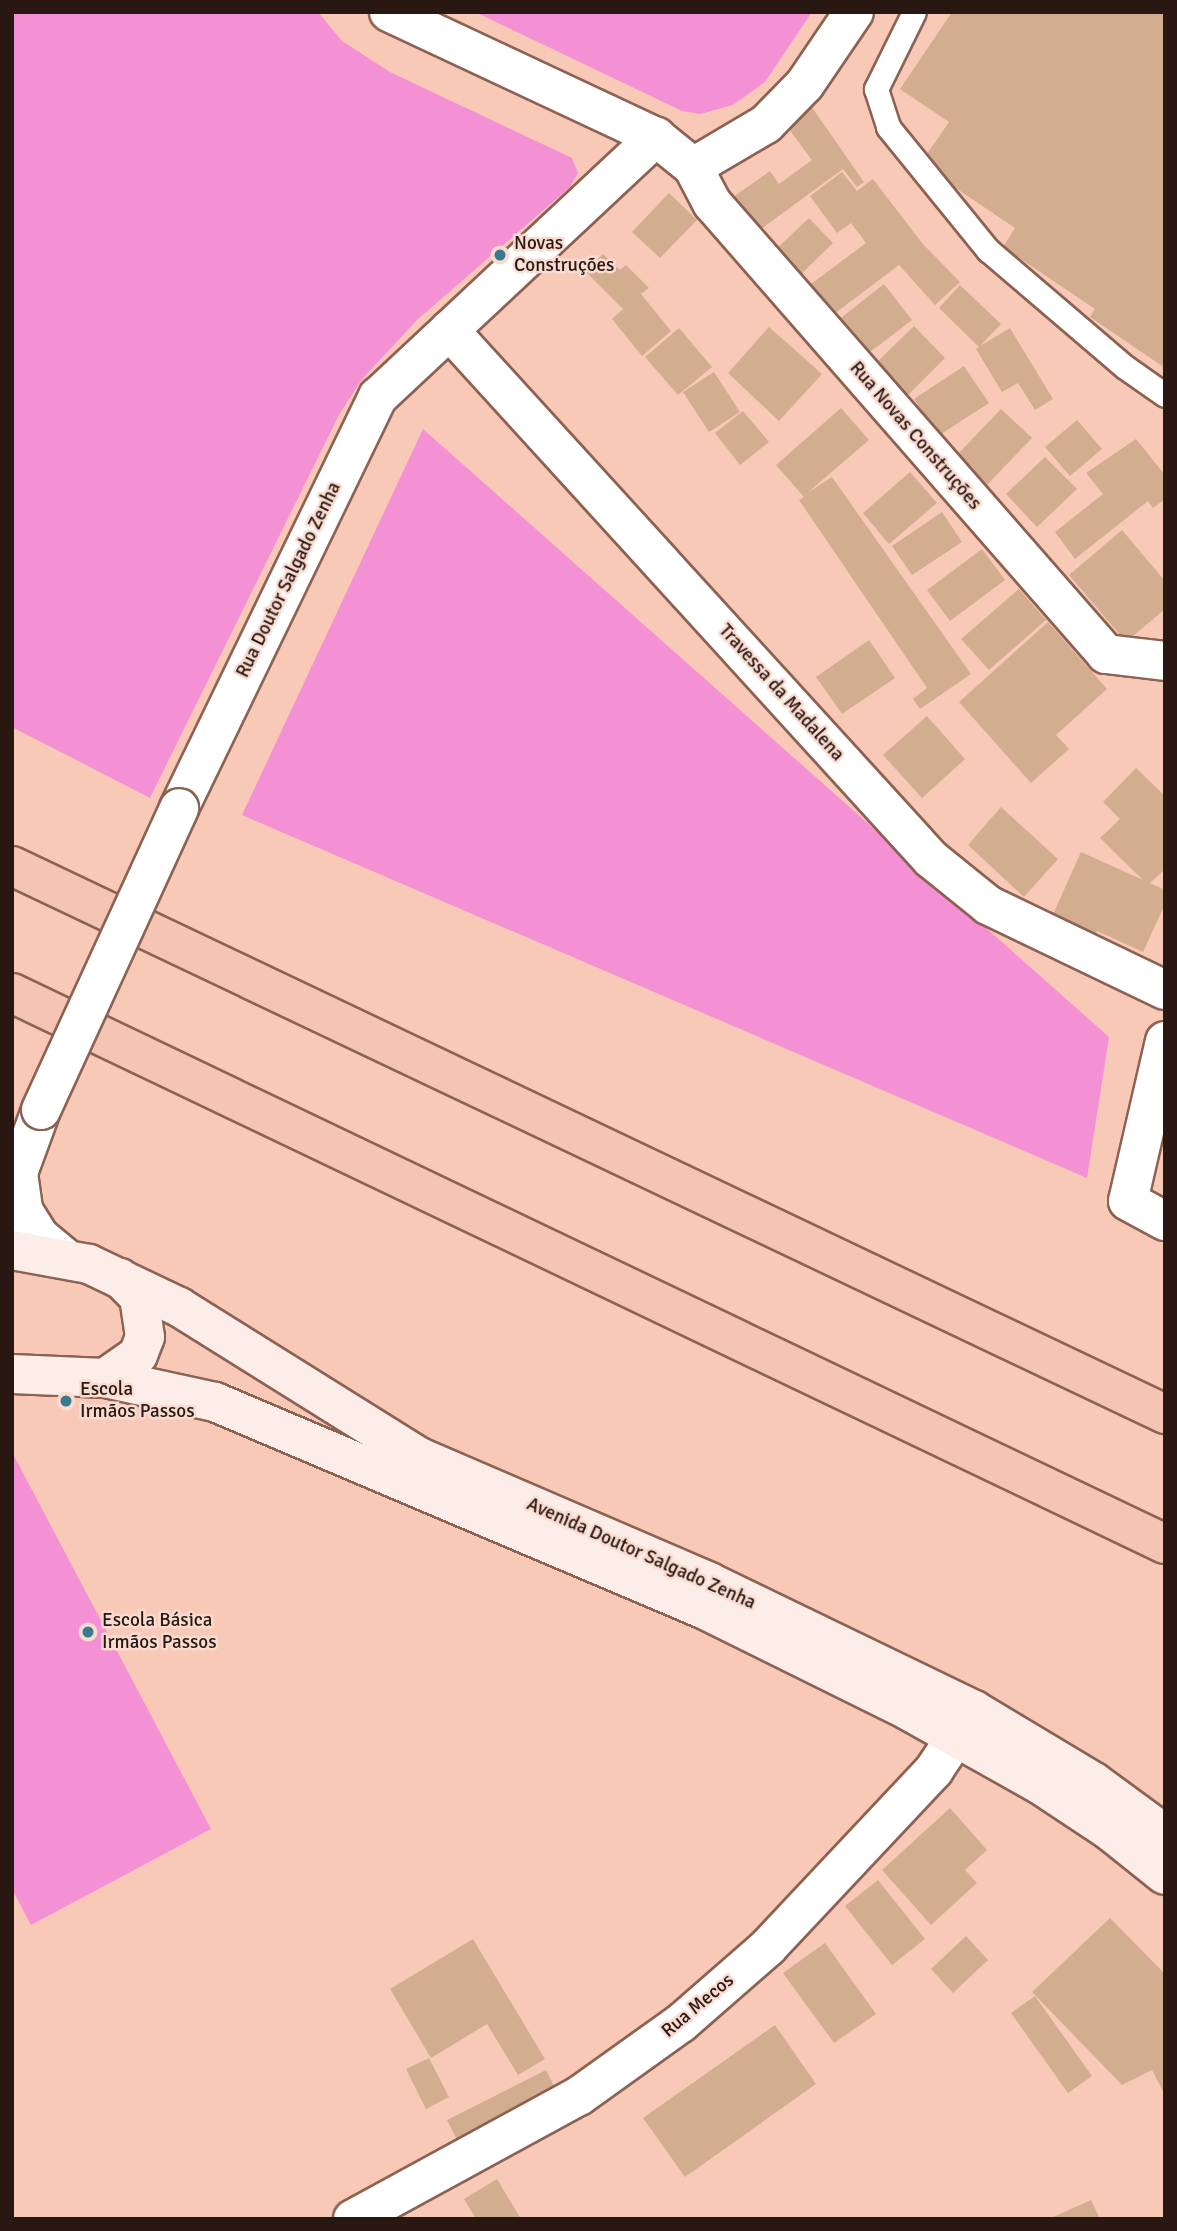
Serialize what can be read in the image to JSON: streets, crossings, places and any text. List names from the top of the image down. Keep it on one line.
{"streets":{"main road":["Avenida Doutor Salgado Zenha"],"street":["Rua Novas Construções","Rua Doutor Salgado Zenha","Travessa da Madalena","Rua Mecos"]},"crossings":[["Rua Doutor Salgado Zenha","Travessa da Madalena"],["Rua Doutor Salgado Zenha","Avenida Doutor Salgado Zenha"],["Avenida Doutor Salgado Zenha","Rua Mecos"]],"places":["Novas Construções","Escola Irmãos Passos","Escola Básica Irmãos Passos"]}
